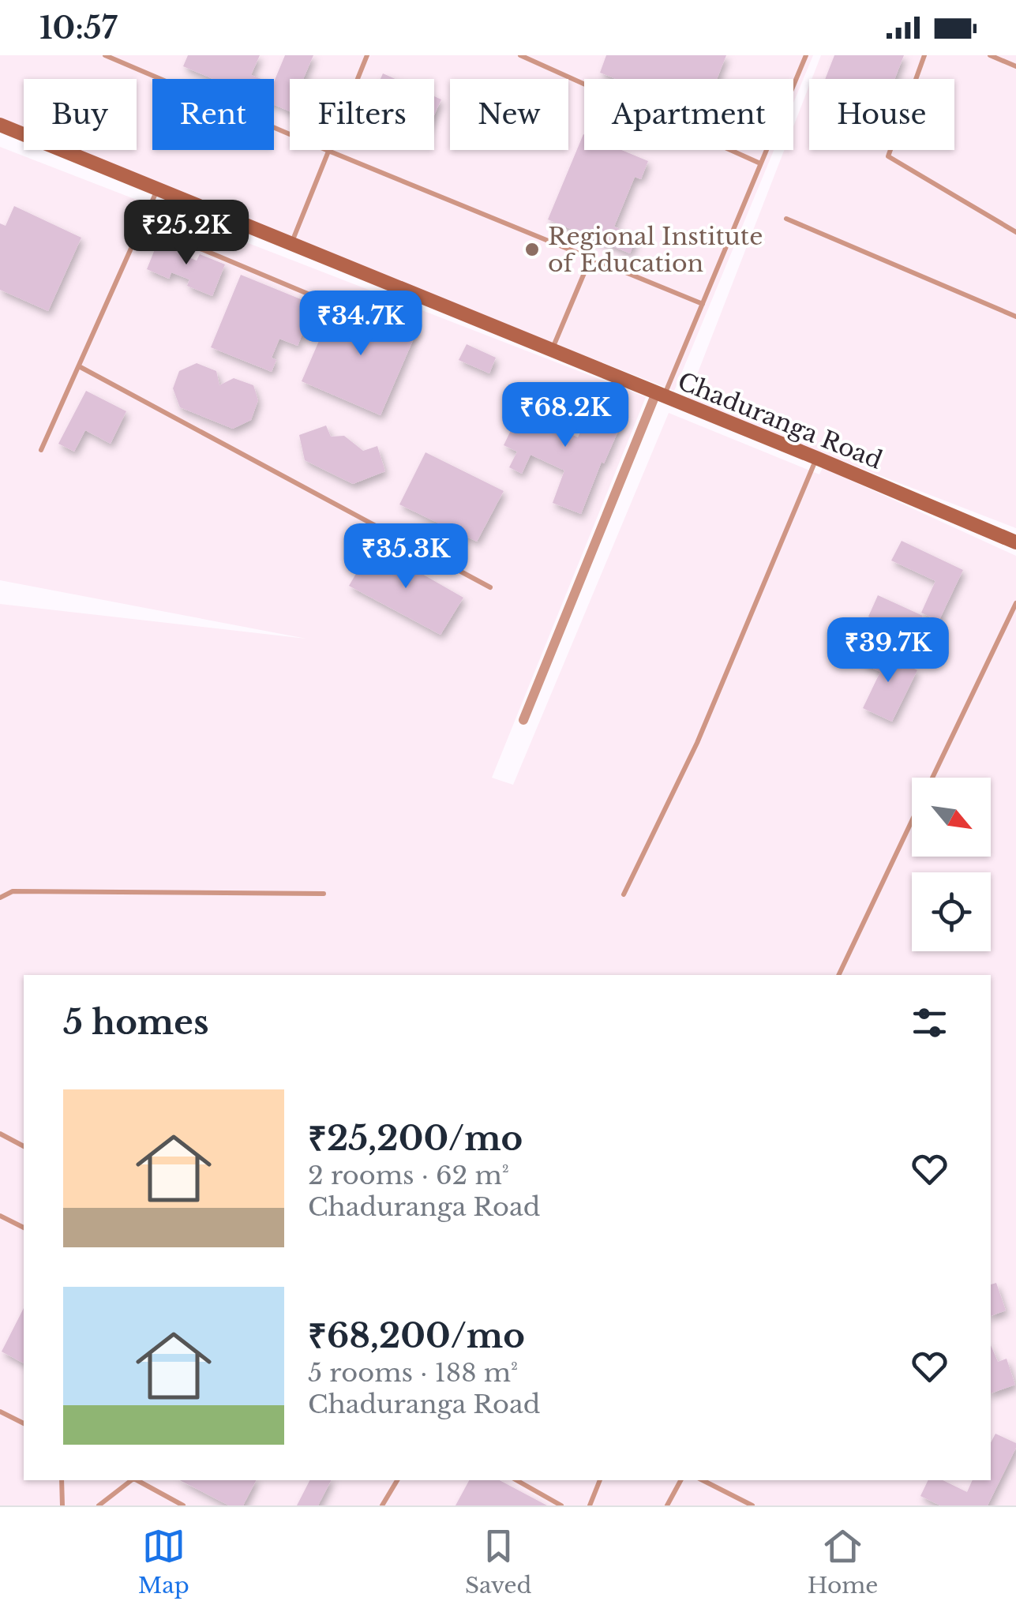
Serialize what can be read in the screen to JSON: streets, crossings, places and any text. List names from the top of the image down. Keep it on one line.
{"streets":{"street":["Chaduranga Road"]},"places":["Regional Institute of Education"],"north":"bottom right","page":{"status":"10:57","chip":["Buy","Rent","Filters","New","Apartment","House"],"price":["₹25.2K","₹34.7K","₹68.2K","₹35.3K","₹39.7K"],"heading":"5 homes","list":[{"name":"₹25,200/mo","note":"2 rooms · 62 m² · Chaduranga Road"},{"name":"₹68,200/mo","note":"5 rooms · 188 m² · Chaduranga Road"}],"tabs":["Map","Saved","Home"]}}
